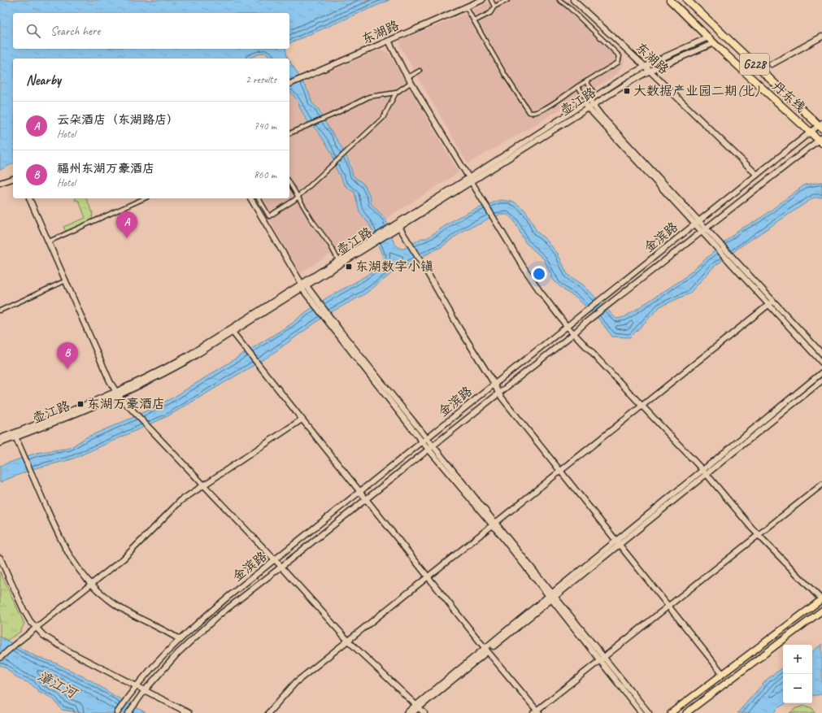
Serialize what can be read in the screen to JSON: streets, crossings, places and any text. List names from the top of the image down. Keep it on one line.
{"streets":{"highway":["G228","丹东线"],"main road":["东湖路","壶江路","金滨路"]},"crossings":[["东湖路","壶江路"],["东湖路","金滨路"],["丹东线","壶江路"],["丹东线","金滨路"]],"water":["漳江河"],"places":{"transit":["大数据产业园二期(北)","东湖数字小镇","东湖万豪酒店"]},"page":{"search":"Search here","heading":["Nearby","2 results"],"list":[{"mark":"A","name":"云朵酒店（东湖路店）","note":"Hotel","value":"740 m"},{"mark":"B","name":"福州东湖万豪酒店","note":"Hotel","value":"860 m"}],"pins":["A","B"],"map_buttons":["+","−"]}}
